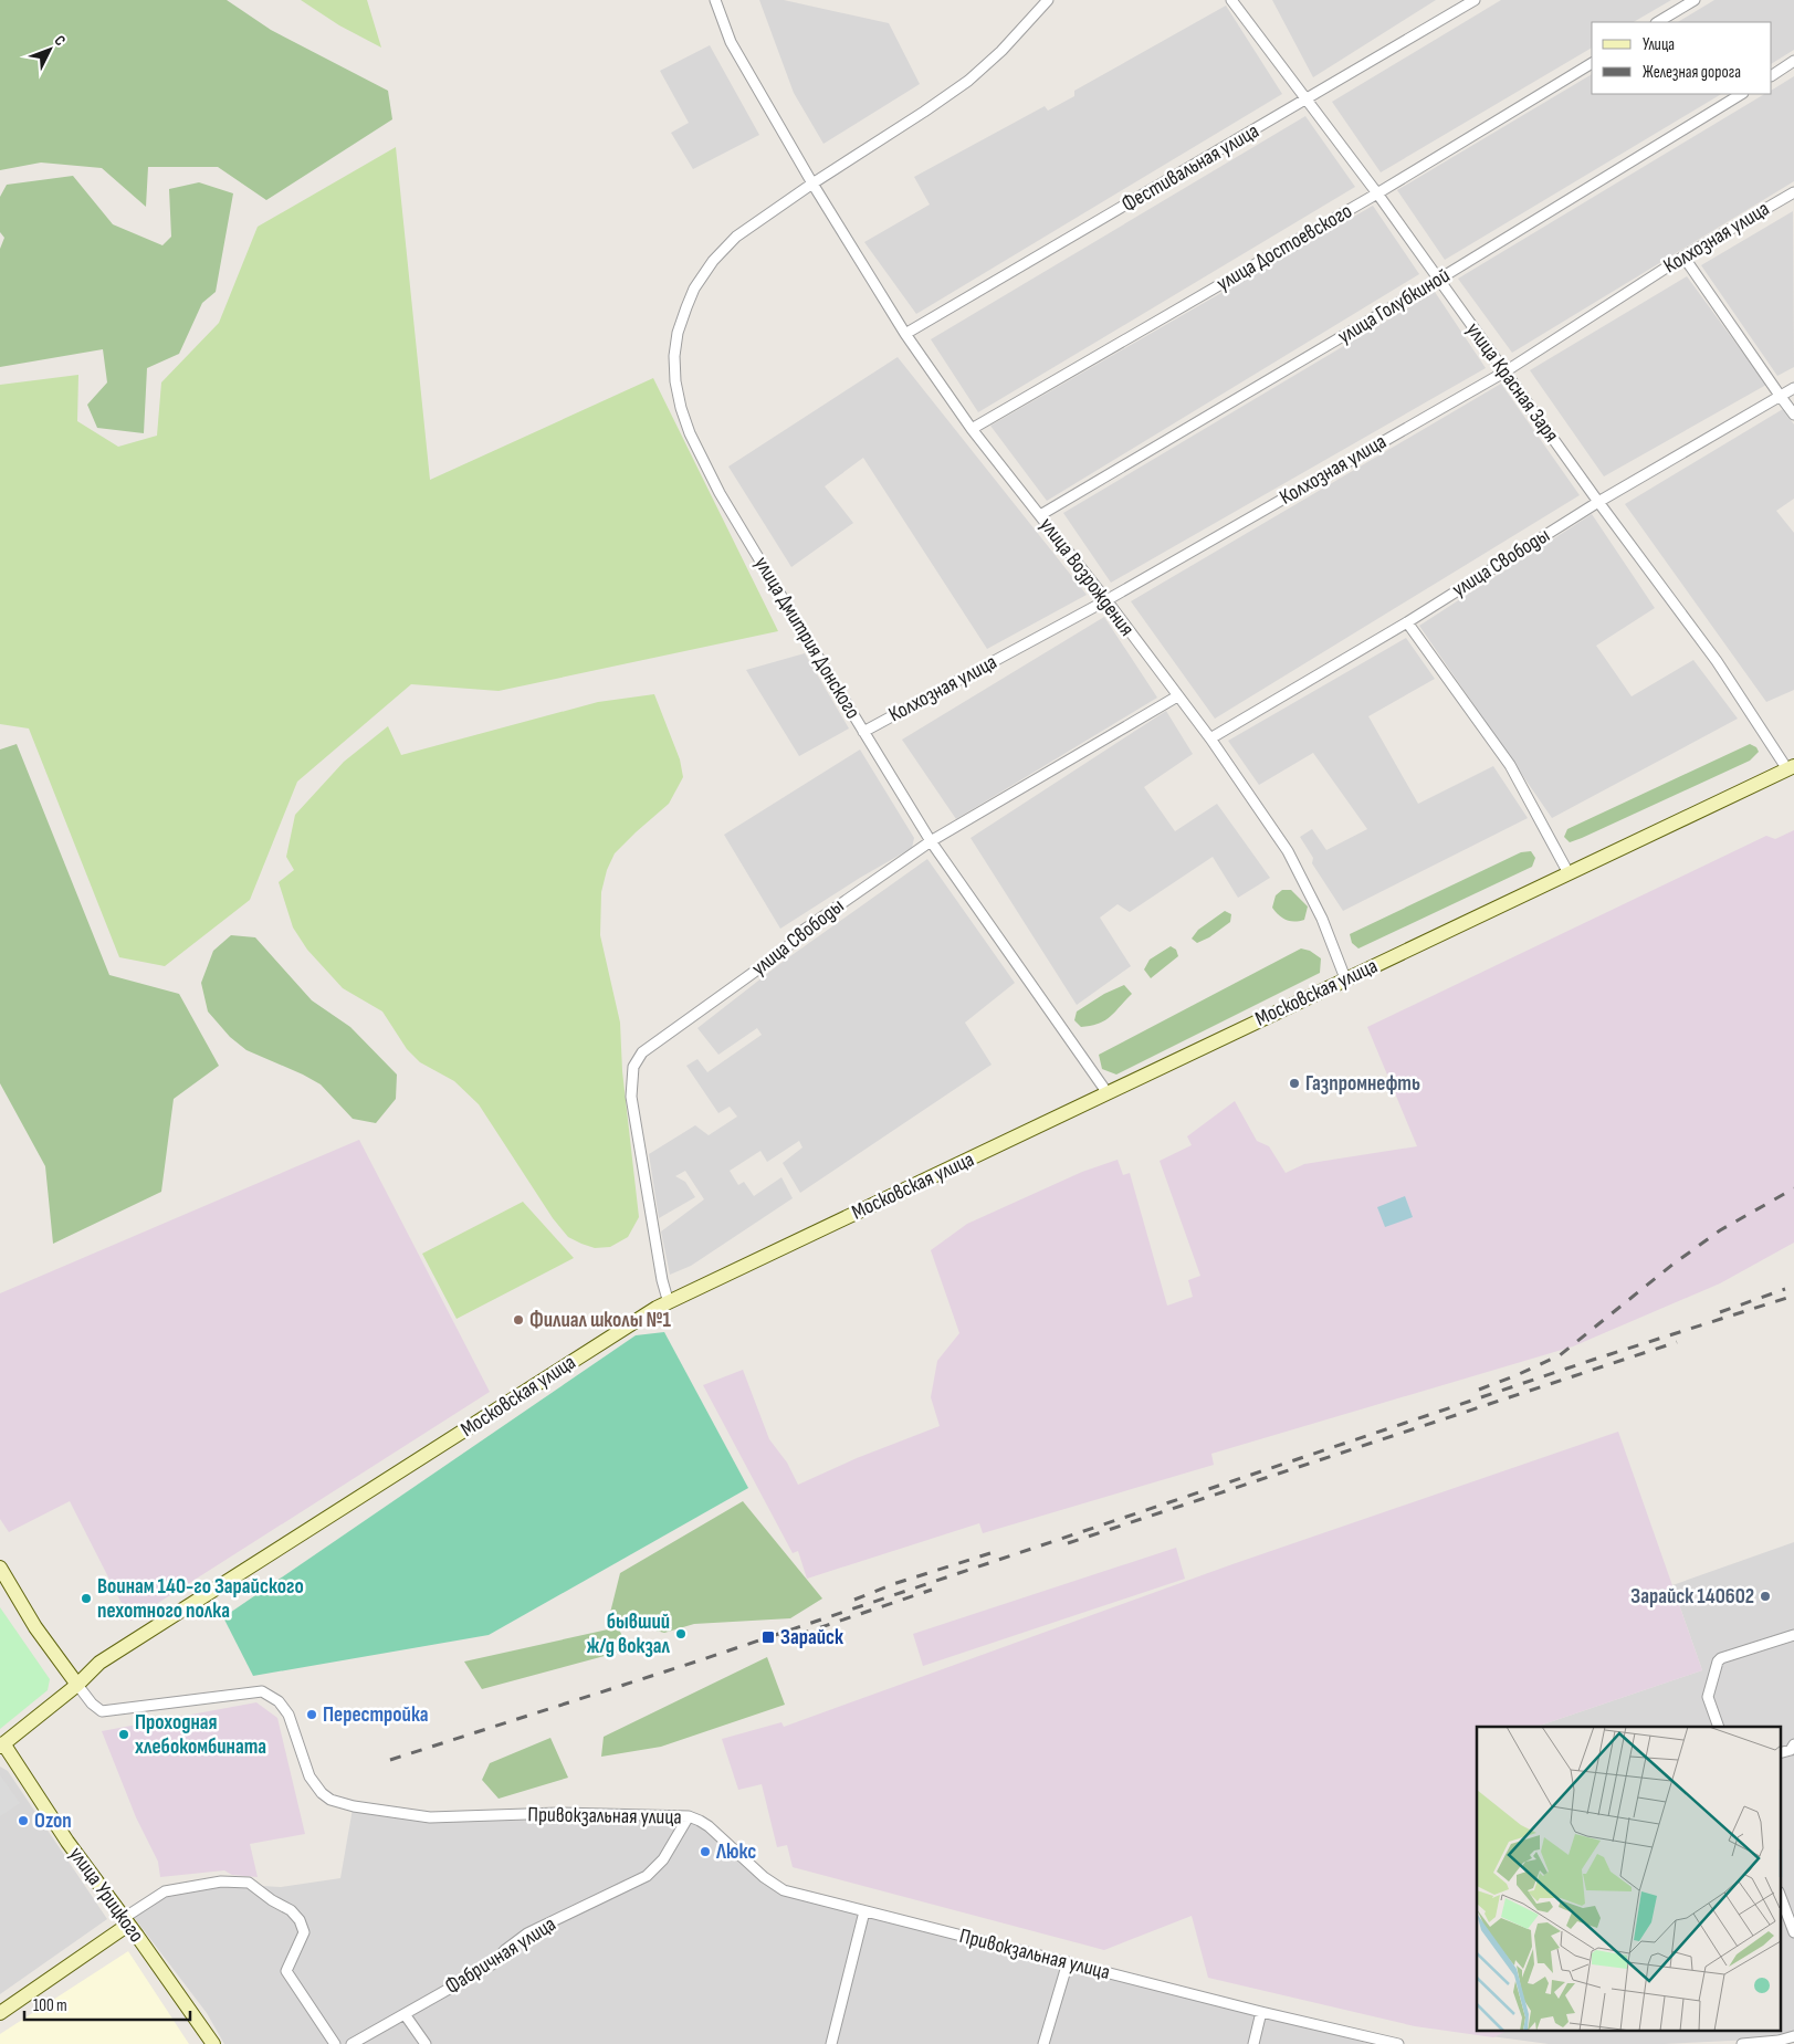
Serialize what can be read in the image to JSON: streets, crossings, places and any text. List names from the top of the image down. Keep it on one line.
{"streets":{"main road":["Московская улица","улица Урицкого"],"street":["Фестивальная улица","Колхозная улица","улица Достоевского","улица Голубкиной","улица Красная Заря","улица Свободы","улица Возрождения","улица Дмитрия Донского","Привокзальная улица","Фабричная улица"]},"crossings":[["Фестивальная улица","улица Красная Заря"],["Фестивальная улица","улица Возрождения"],["Колхозная улица","улица Красная Заря"],["Колхозная улица","улица Возрождения"],["Колхозная улица","улица Дмитрия Донского"],["улица Достоевского","улица Красная Заря"],["улица Достоевского","улица Возрождения"],["улица Голубкиной","улица Красная Заря"],["улица Голубкиной","улица Возрождения"],["улица Красная Заря","улица Свободы"],["улица Красная Заря","Московская улица"],["улица Свободы","улица Возрождения"],["улица Свободы","улица Дмитрия Донского"],["улица Свободы","Московская улица"],["улица Возрождения","улица Дмитрия Донского"],["улица Возрождения","Московская улица"],["улица Дмитрия Донского","Московская улица"],["Московская улица","Привокзальная улица"],["Московская улица","улица Урицкого"],["Привокзальная улица","Фабричная улица"]],"places":{"other":["Газпромнефть","Филиал школы №1","Зарайск 140602","Воинам 140-го Зарайского пехотного полка","бывший ж/д вокзал","Перестройка","Проходная хлебокомбината","Ozon","Люкс"],"transit":["Зарайск"]},"legend":["Улица","Железная дорога"],"scale_bar":"100 m","north":"top right"}
